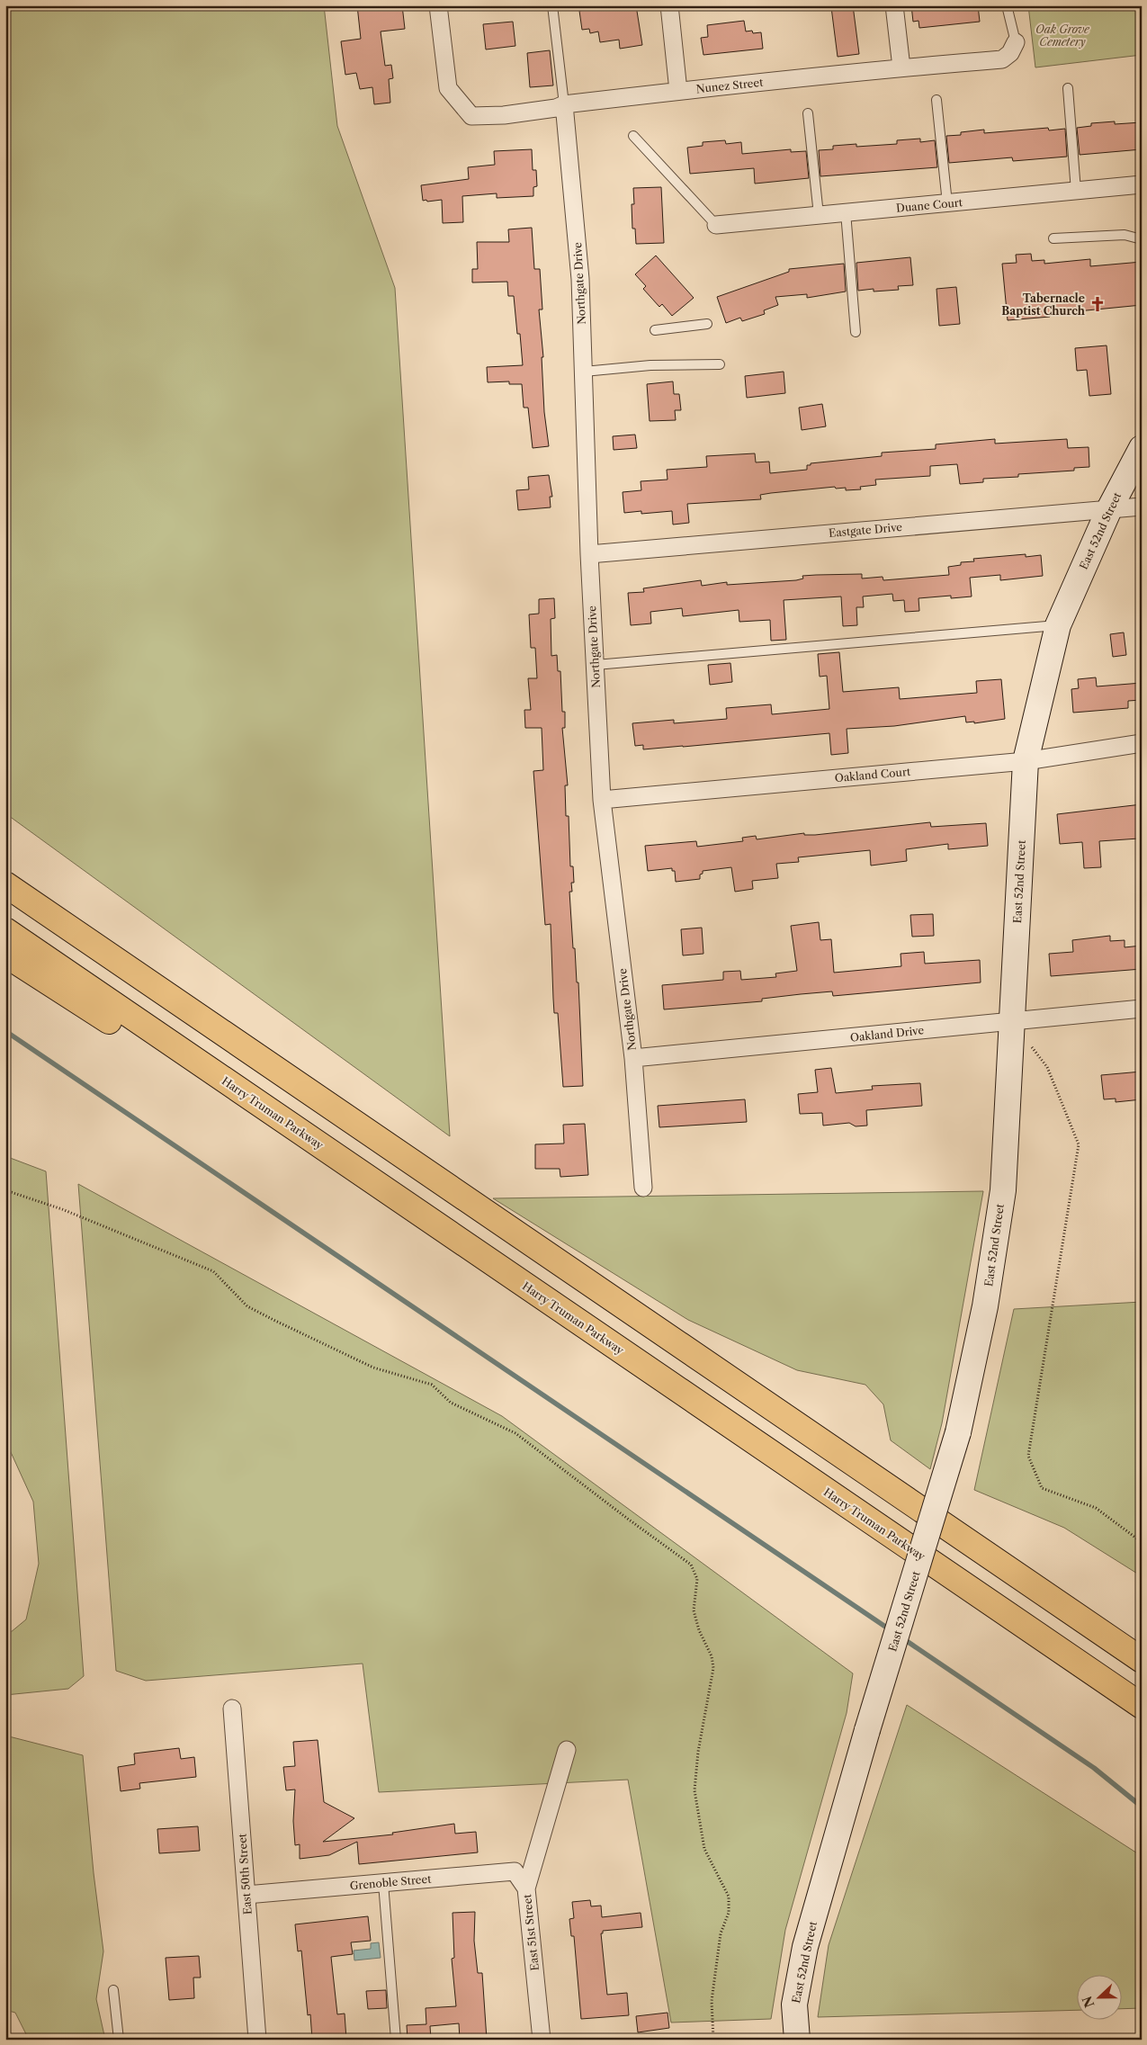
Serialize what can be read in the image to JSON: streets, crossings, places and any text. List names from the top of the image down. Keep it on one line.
{"streets":{"highway":["Harry Truman Parkway"],"main road":["East 52nd Street"],"street":["Nunez Street","Duane Court","Northgate Drive","Eastgate Drive","Oakland Court","Oakland Drive","East 50th Street","Grenoble Street","East 51st Street"]},"crossings":[["Nunez Street","Northgate Drive"],["Northgate Drive","Eastgate Drive"],["Northgate Drive","Oakland Court"],["Northgate Drive","Oakland Drive"],["Eastgate Drive","East 52nd Street"],["East 52nd Street","Oakland Court"],["East 52nd Street","Oakland Drive"],["East 50th Street","Grenoble Street"],["Grenoble Street","East 51st Street"]],"parks":["Oak Grove Cemetery"],"places":{"church":["Tabernacle Baptist Church"]},"north":"left"}
